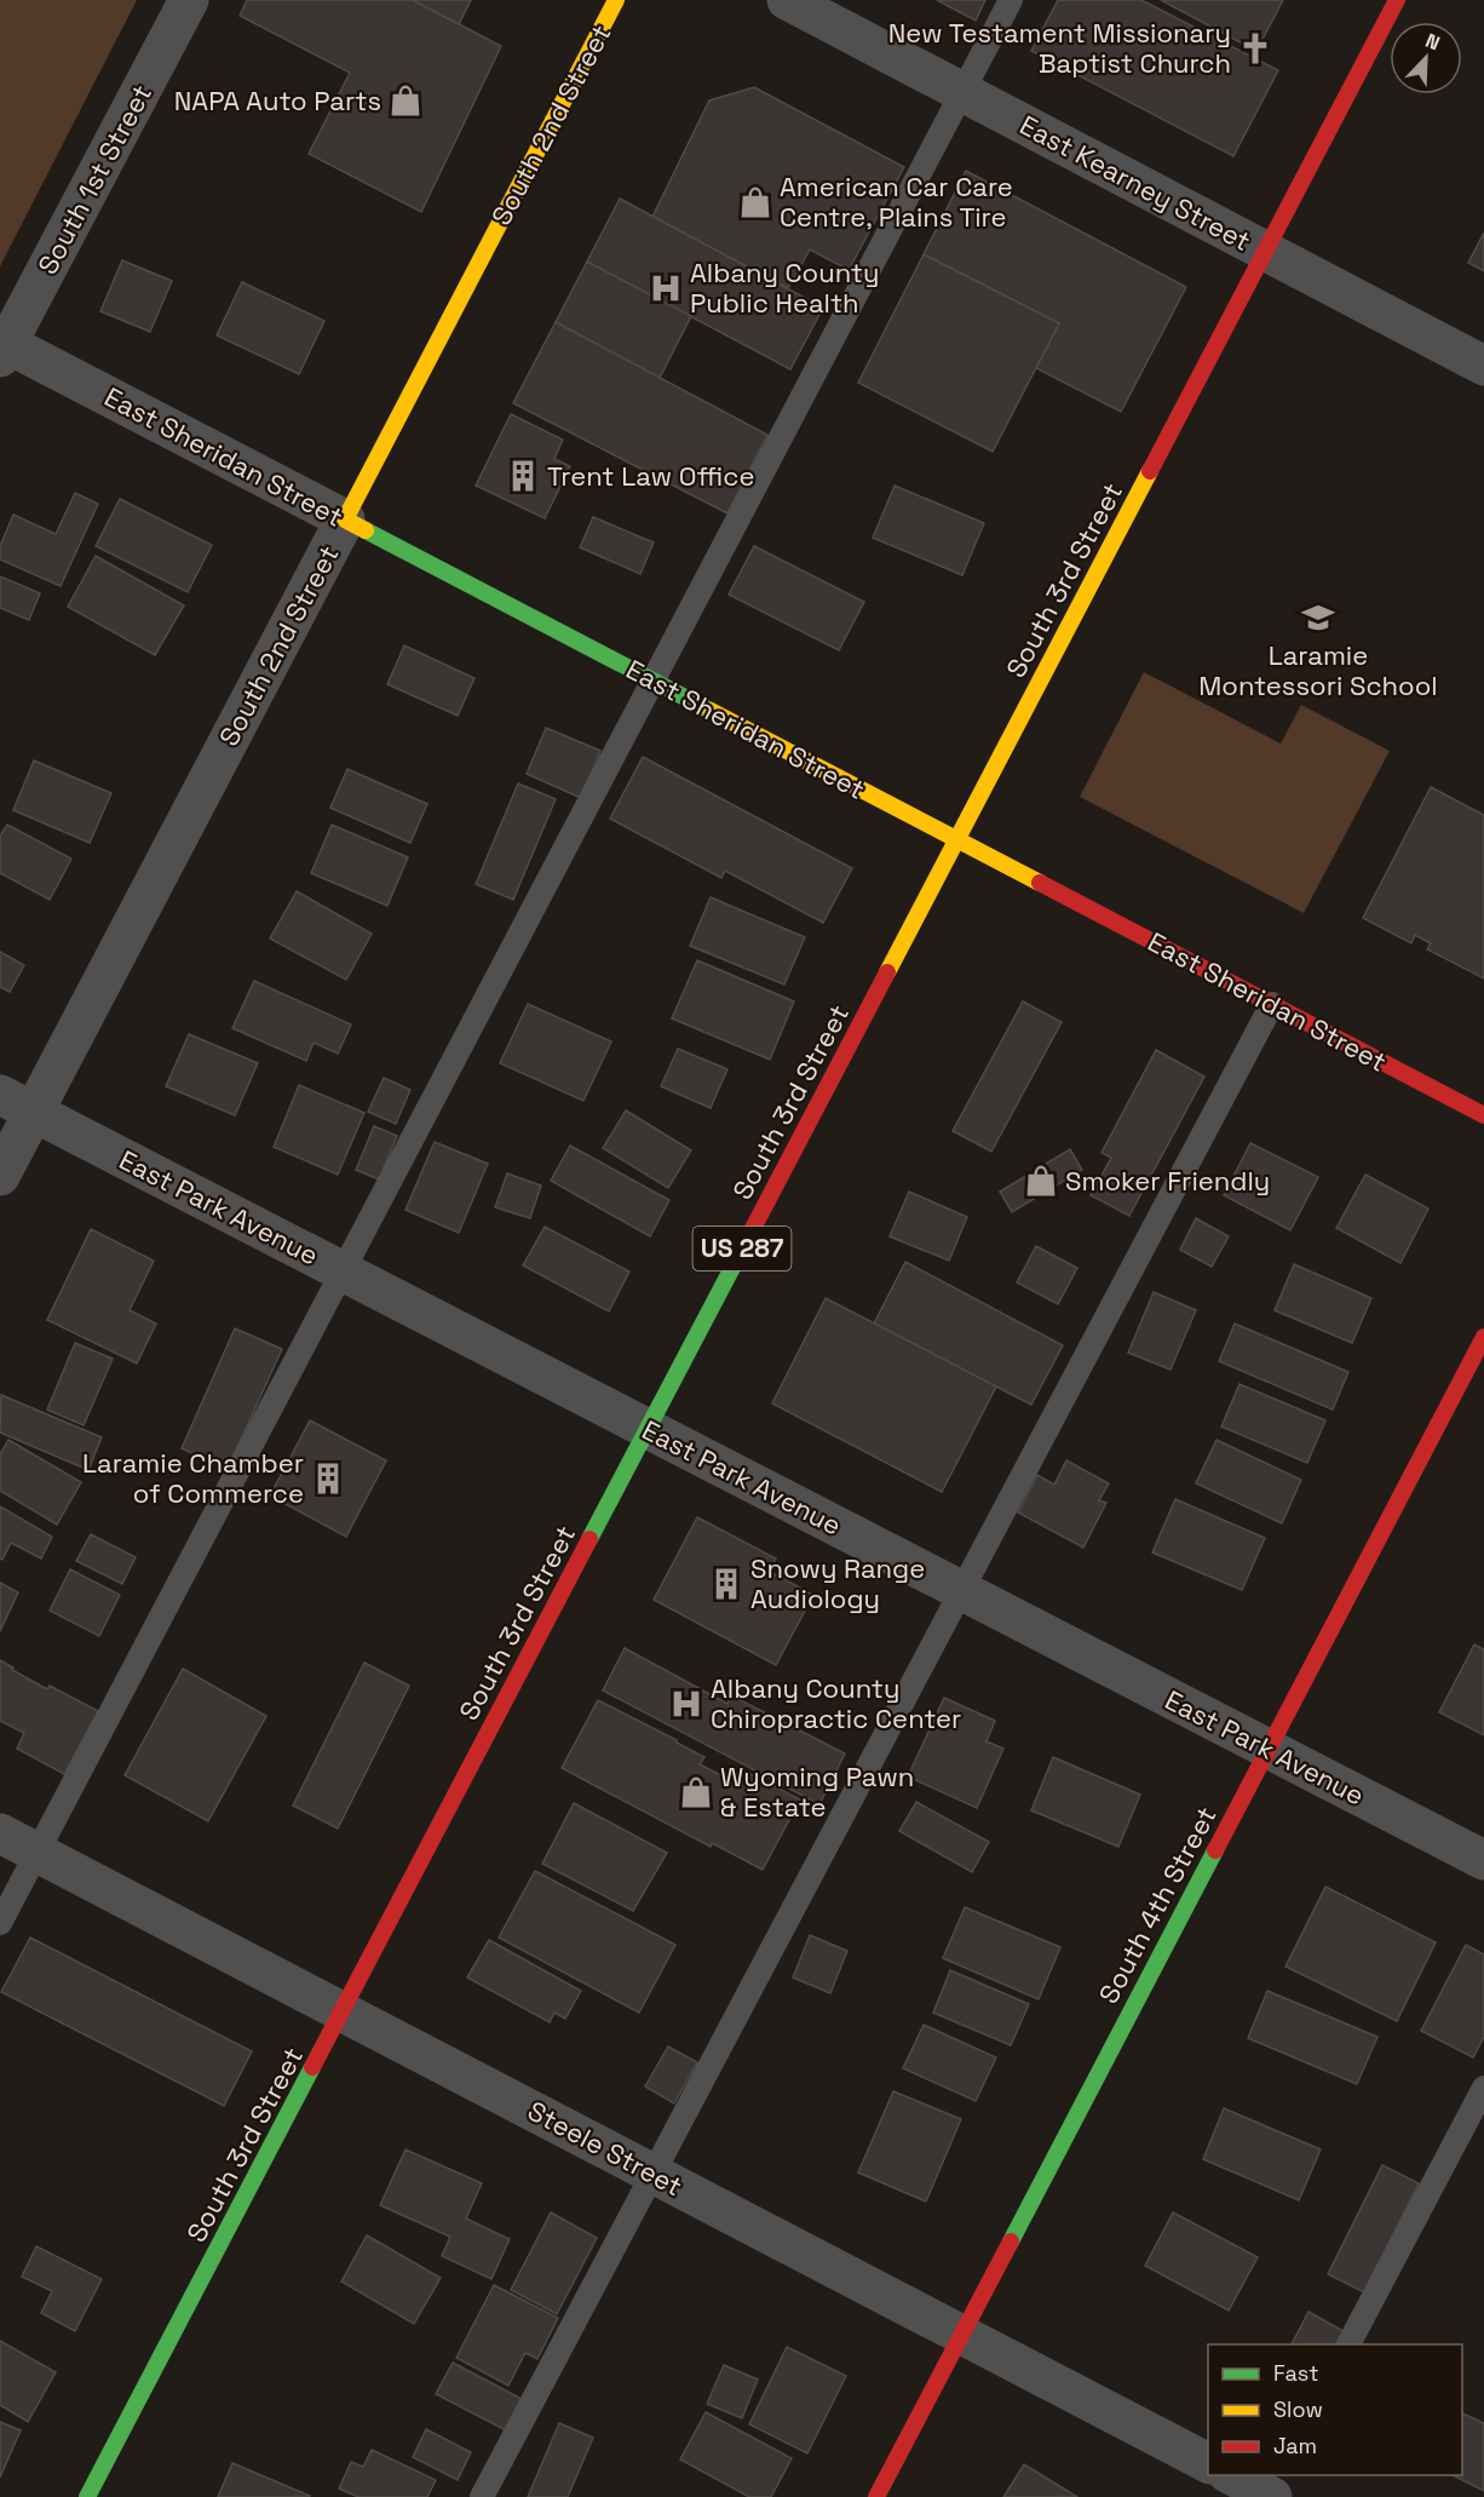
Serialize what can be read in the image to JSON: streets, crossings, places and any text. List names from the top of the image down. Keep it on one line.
{"streets":{"street":["South 2nd Street","South 1st Street","East Kearney Street","East Sheridan Street","South 3rd Street","East Park Avenue","US 287","South 4th Street","Steele Street"]},"crossings":[["South 2nd Street","East Sheridan Street"],["South 2nd Street","East Park Avenue"],["South 1st Street","East Sheridan Street"],["East Kearney Street","South 3rd Street"],["East Sheridan Street","South 3rd Street"],["South 3rd Street","East Park Avenue"],["South 3rd Street","Steele Street"],["East Park Avenue","South 4th Street"],["South 4th Street","Steele Street"]],"places":{"church":["New Testament Missionary Baptist Church"],"shop":["NAPA Auto Parts","American Car Care Centre, Plains Tire","Smoker Friendly","Wyoming Pawn & Estate"],"hospital":["Albany County Public Health","Albany County Chiropractic Center"],"building":["Trent Law Office","Laramie Chamber of Commerce","Snowy Range Audiology"],"school or university":["Laramie Montessori School"]},"legend":["Fast","Slow","Jam"],"north":"top right"}
